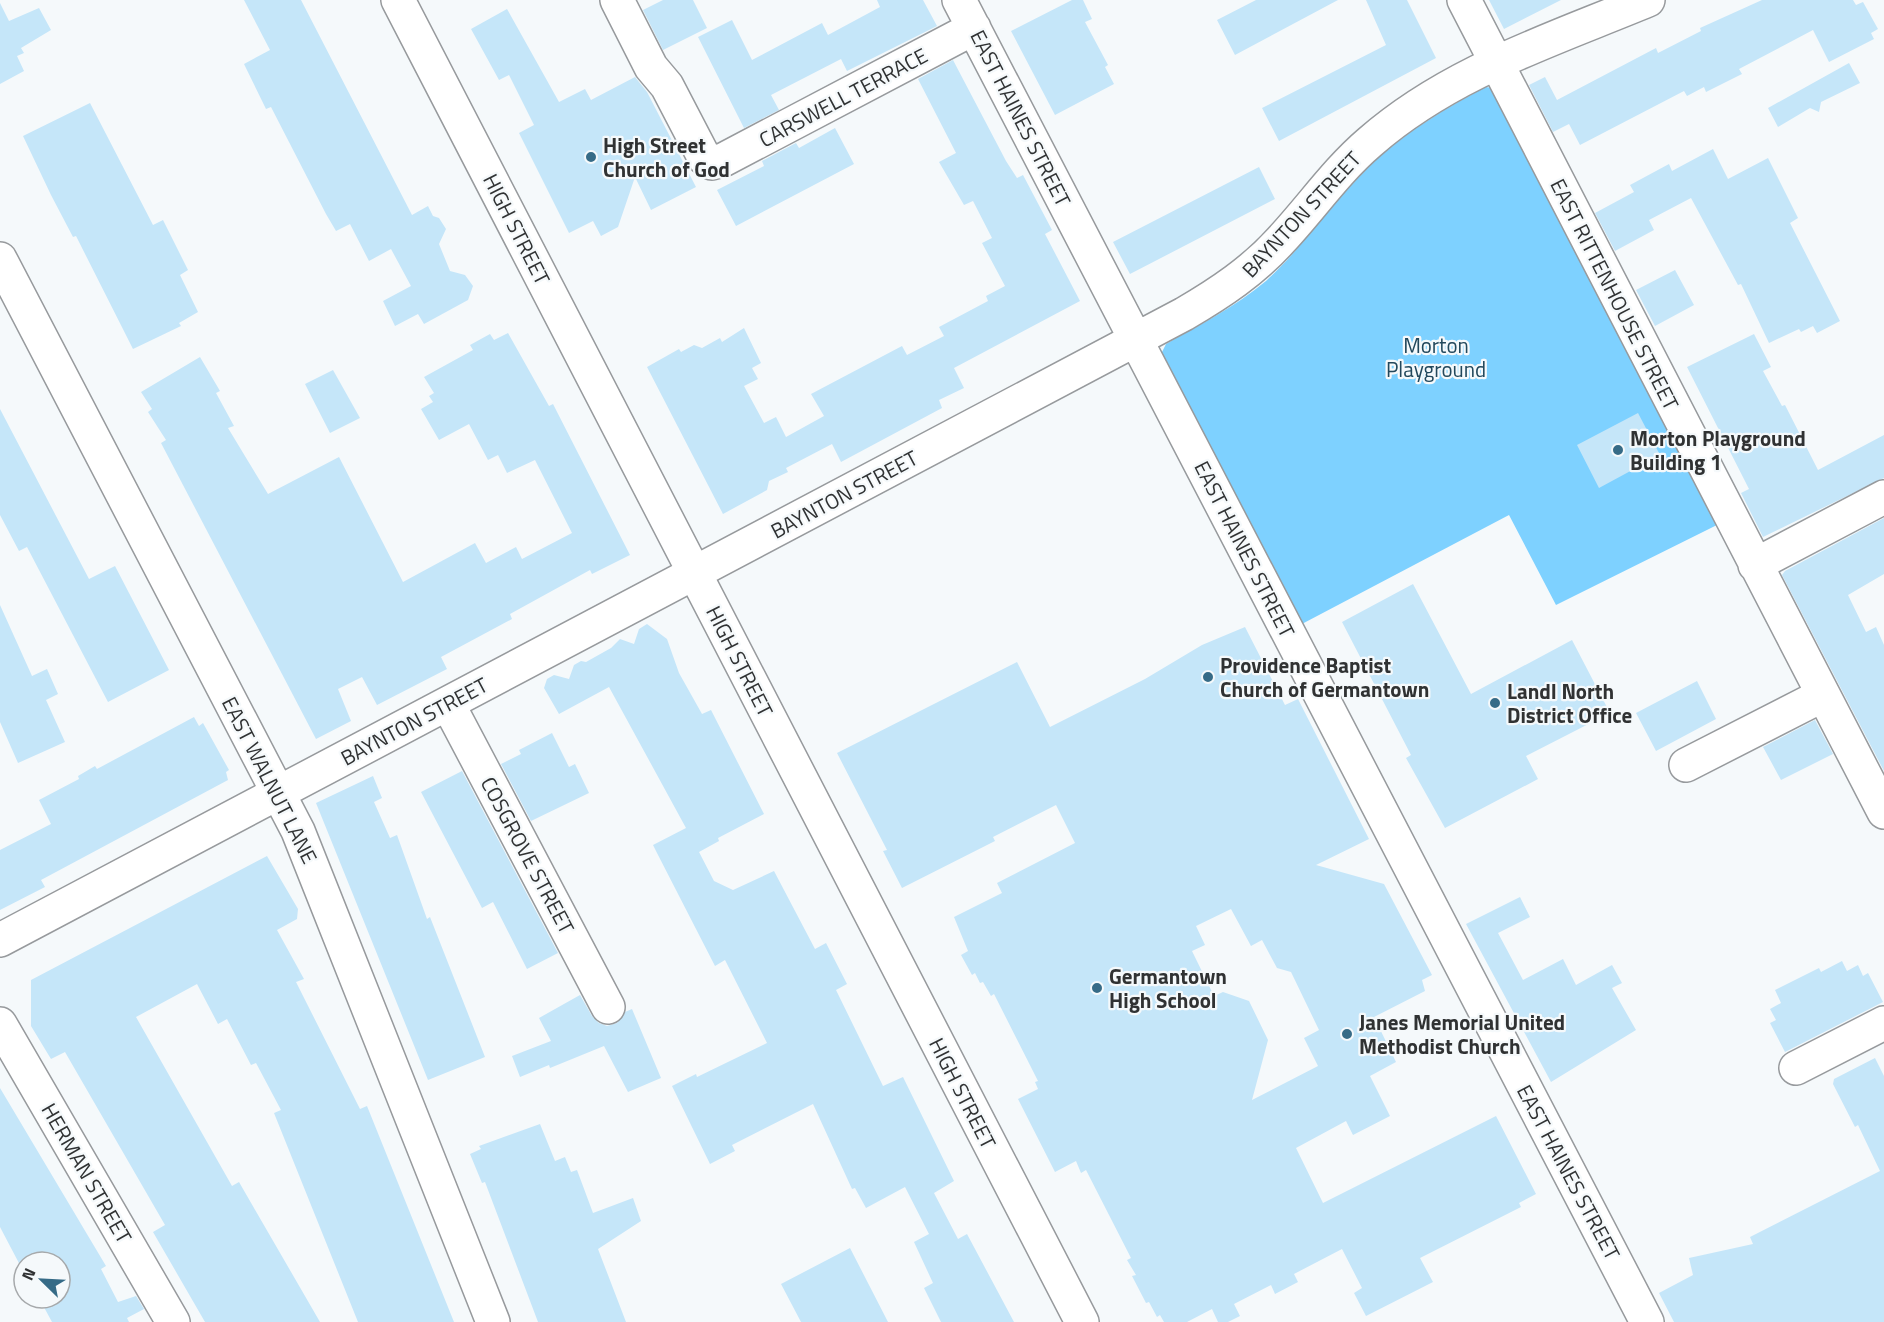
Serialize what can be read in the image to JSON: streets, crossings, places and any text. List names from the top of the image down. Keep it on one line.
{"streets":{"street":["CARSWELL TERRACE","EAST HAINES STREET","BAYNTON STREET","HIGH STREET","EAST RITTENHOUSE STREET","EAST WALNUT LANE","COSGROVE STREET","HERMAN STREET"]},"crossings":[["CARSWELL TERRACE","EAST HAINES STREET"],["EAST HAINES STREET","BAYNTON STREET"],["BAYNTON STREET","HIGH STREET"],["BAYNTON STREET","EAST RITTENHOUSE STREET"],["BAYNTON STREET","EAST WALNUT LANE"],["BAYNTON STREET","COSGROVE STREET"]],"parks":["Morton Playground"],"places":["High Street Church of God","Morton Playground Building 1","Providence Baptist Church of Germantown","LandI North District Office","Germantown High School","Janes Memorial United Methodist Church"],"north":"top left"}
